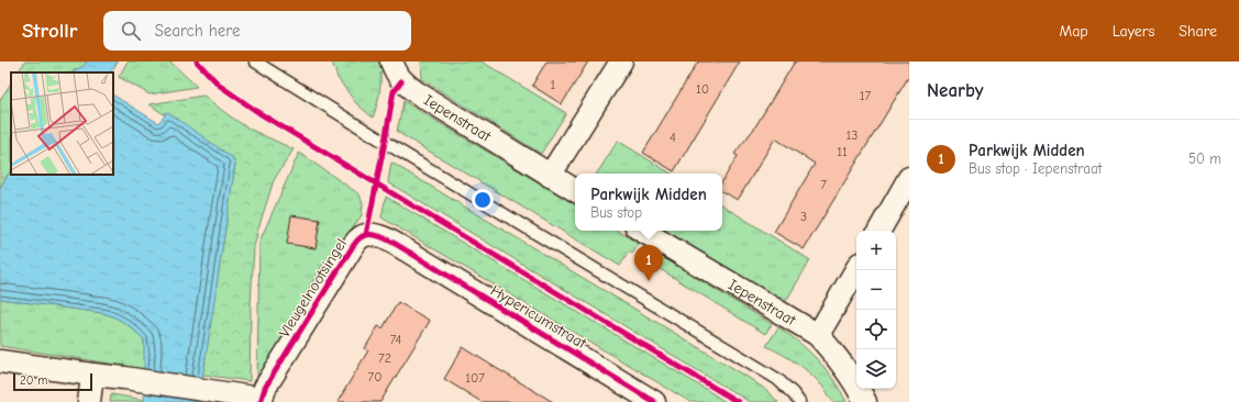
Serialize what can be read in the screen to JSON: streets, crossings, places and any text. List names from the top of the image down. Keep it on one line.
{"streets":{"street":["Iepenstraat","Vleugelnootsingel","Hypericumstraat"]},"crossings":[["Vleugelnootsingel","Hypericumstraat"]],"house_numbers":["1","10","17","13","4","11","7","3","74","72","70","107"],"scale_bar":"20 m","page":{"header":"Strollr","search":"Search here","nav":["Map","Layers","Share"],"heading":"Nearby","list":[{"mark":"1","name":"Parkwijk Midden","note":"Bus stop · Iepenstraat","value":"50 m"}],"popup":["Parkwijk Midden","Bus stop"],"map_buttons":["+","−"],"pins":"1","scale":"20 m"}}
